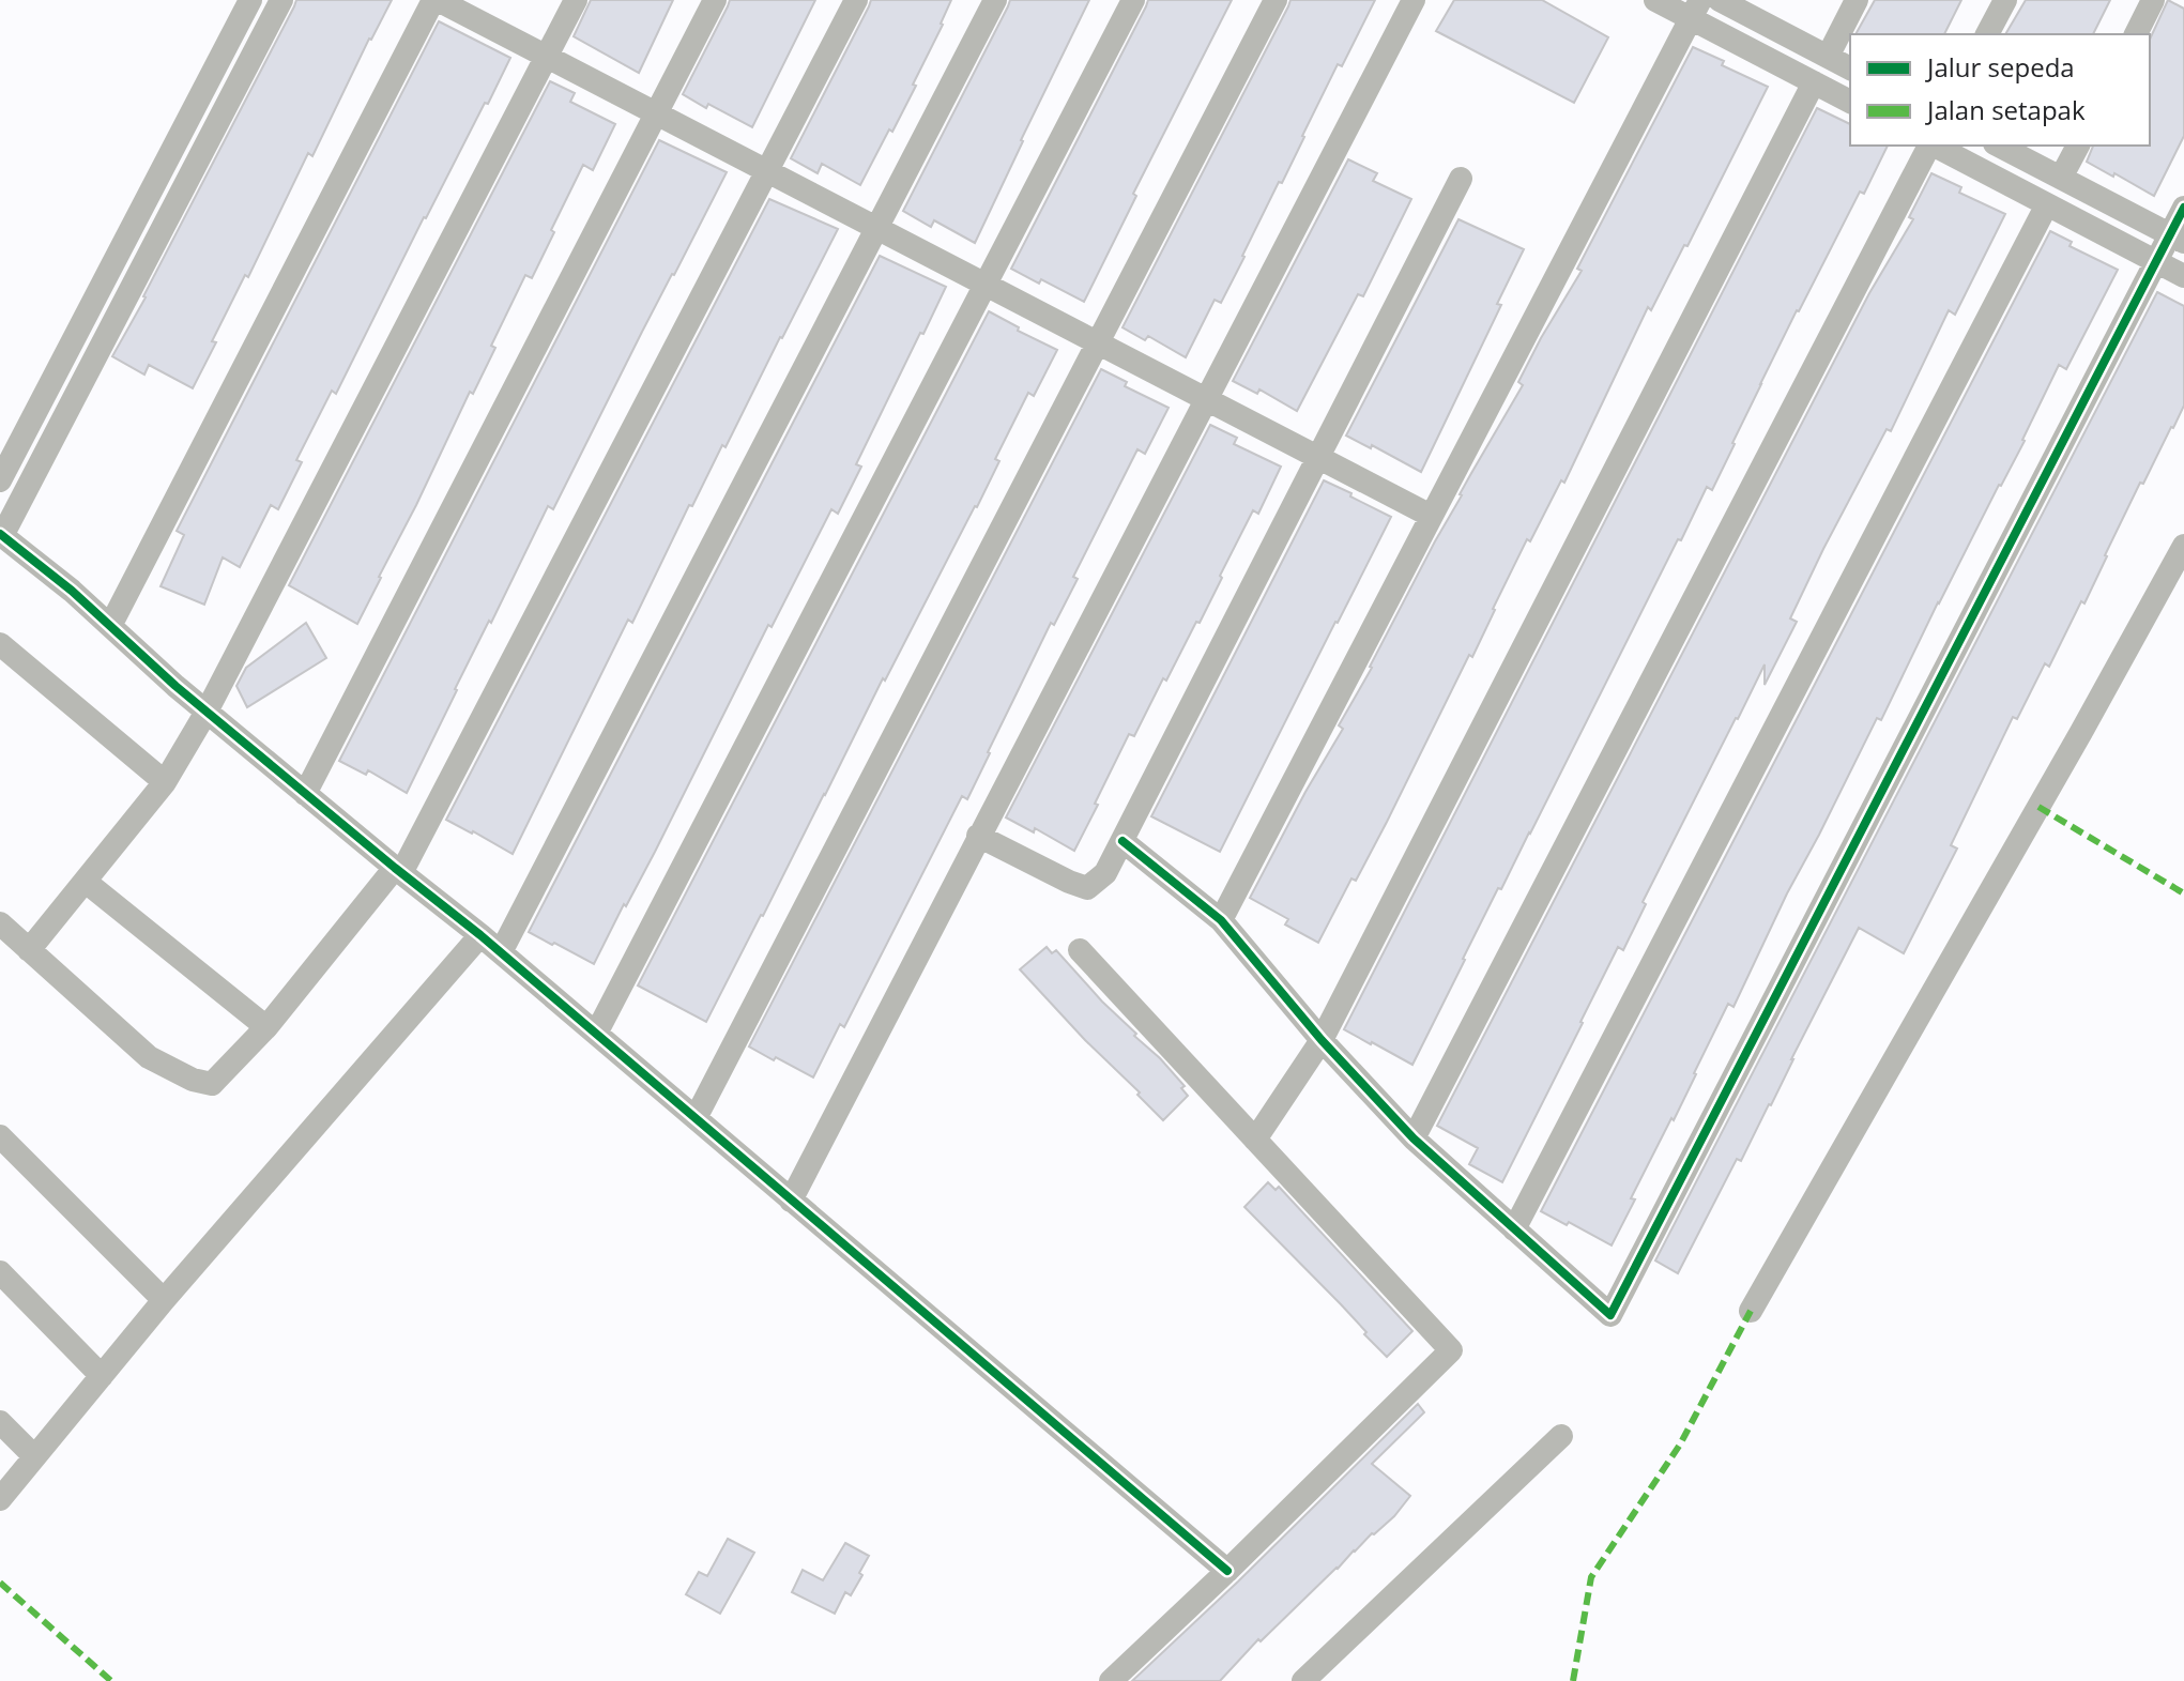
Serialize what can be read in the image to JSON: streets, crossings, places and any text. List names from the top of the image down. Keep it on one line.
{"legend":["Jalur sepeda","Jalan setapak"]}
